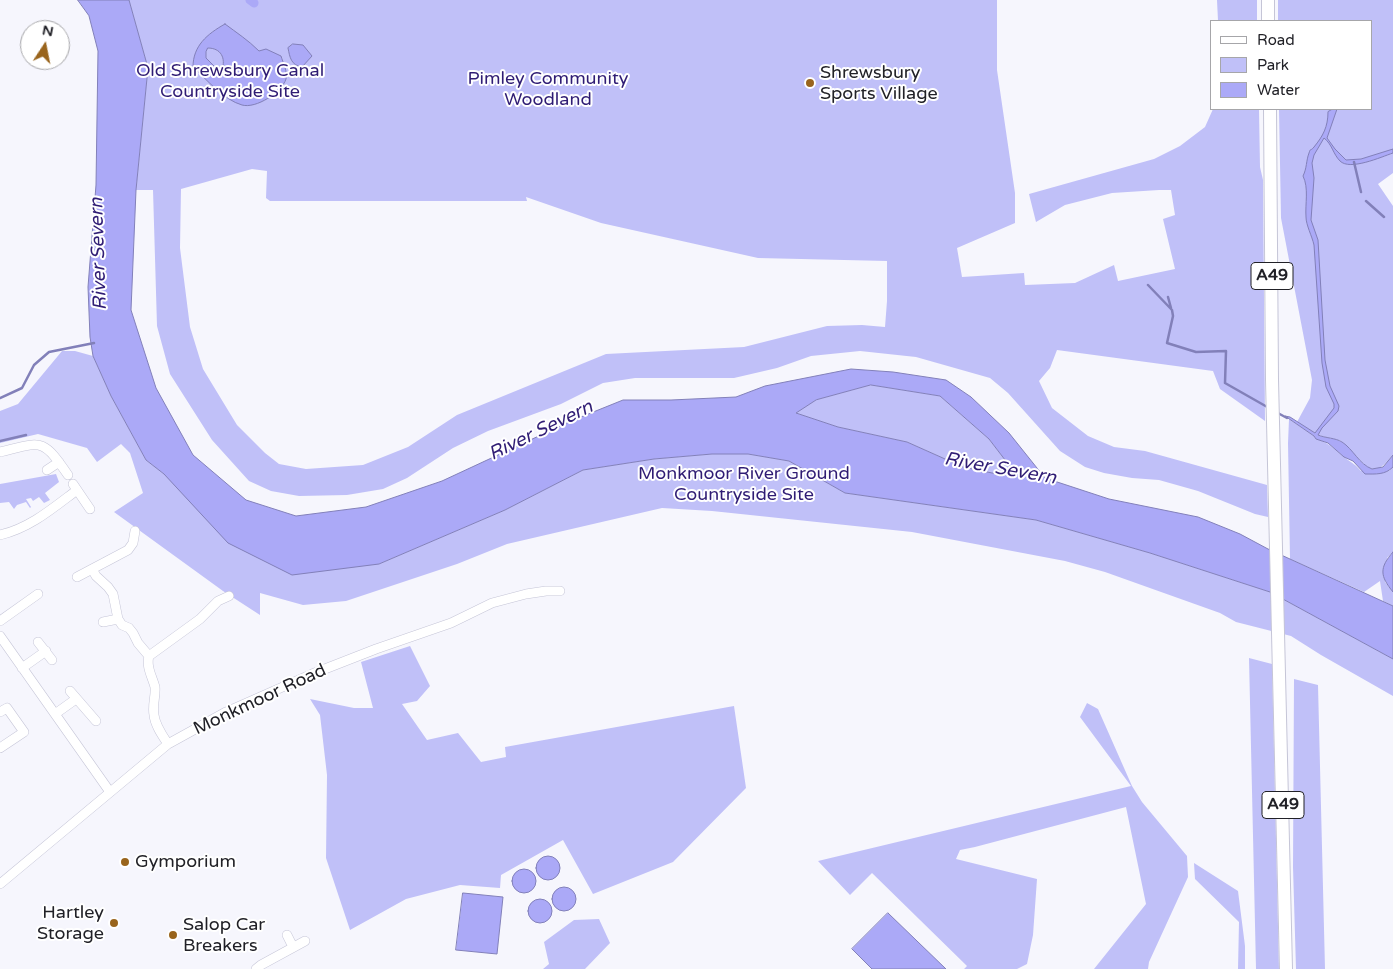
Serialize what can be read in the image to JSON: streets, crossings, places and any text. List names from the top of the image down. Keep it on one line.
{"streets":{"highway":["A49"],"street":["Monkmoor Road"]},"water":["River Severn"],"parks":["Old Shrewsbury Canal Countryside Site","Pimley Community Woodland","Monkmoor River Ground Countryside Site"],"places":["Shrewsbury Sports Village","Gymporium","Hartley Storage","Salop Car Breakers"],"legend":["Road","Park","Water"],"north":"top"}
